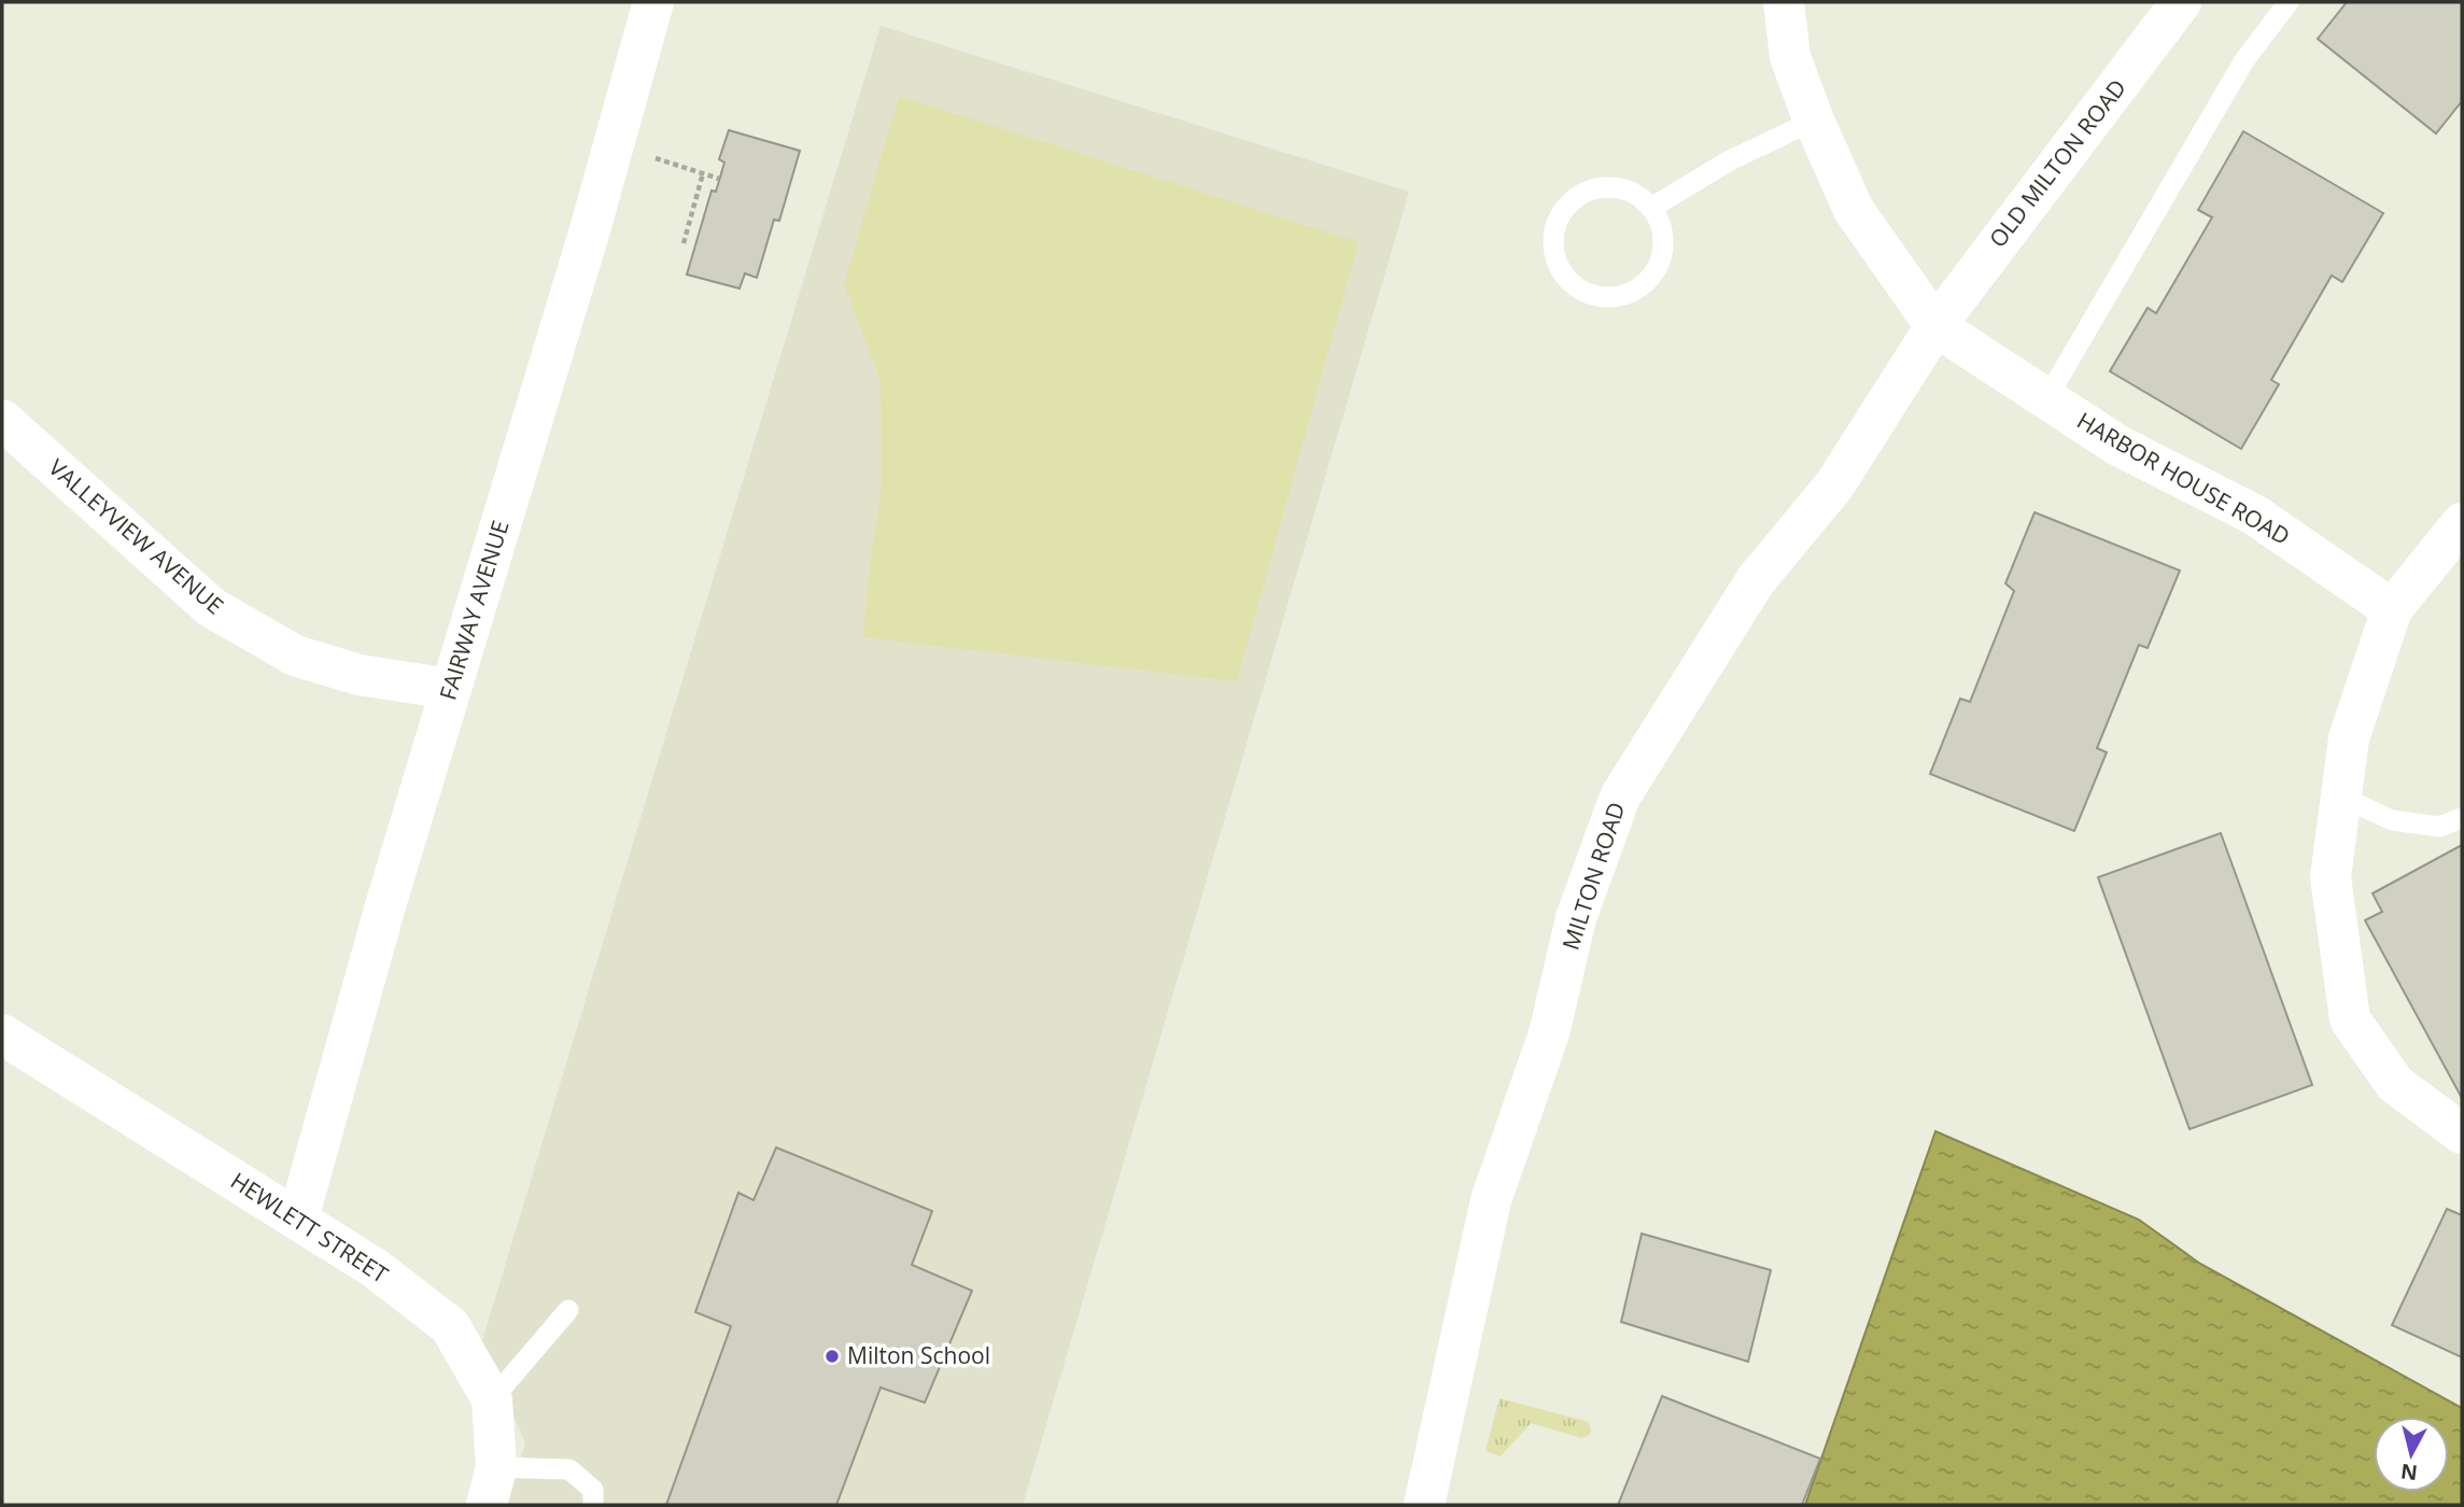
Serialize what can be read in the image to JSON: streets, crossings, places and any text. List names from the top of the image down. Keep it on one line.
{"streets":{"street":["OLD MILTON ROAD","HARBOR HOUSE ROAD","VALLEYVIEW AVENUE","FAIRWAY AVENUE","MILTON ROAD","HEWLETT STREET"]},"crossings":[["OLD MILTON ROAD","HARBOR HOUSE ROAD"],["OLD MILTON ROAD","MILTON ROAD"],["HARBOR HOUSE ROAD","MILTON ROAD"],["VALLEYVIEW AVENUE","FAIRWAY AVENUE"],["FAIRWAY AVENUE","HEWLETT STREET"]],"places":["Milton School"],"north":"bottom"}
